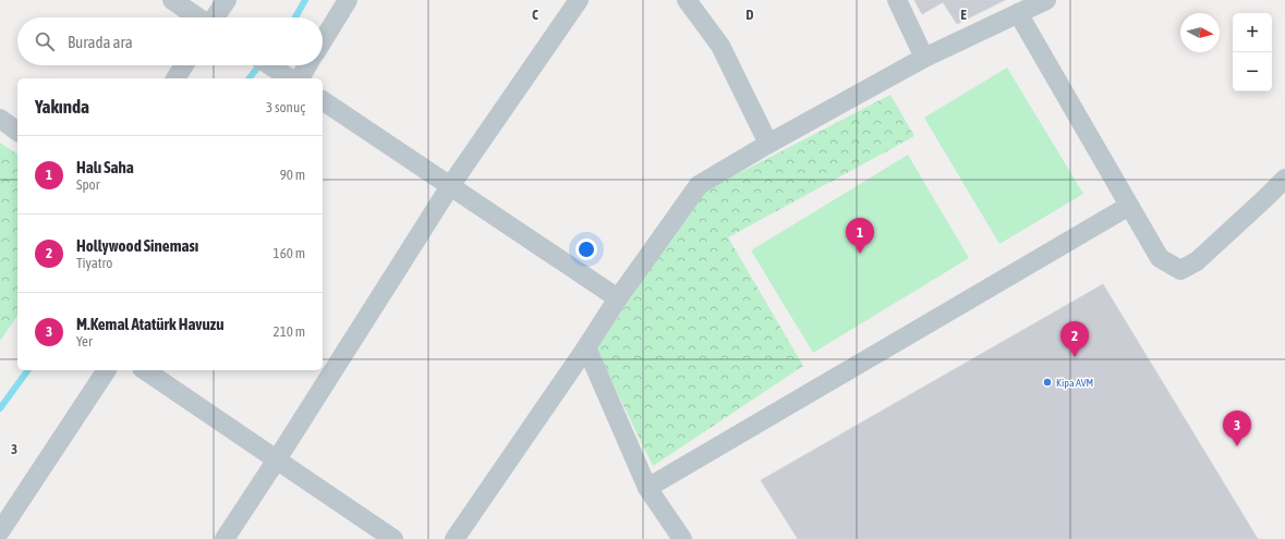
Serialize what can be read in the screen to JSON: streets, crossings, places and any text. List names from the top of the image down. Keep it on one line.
{"places":["Kipa AVM"],"north":"right","page":{"map_buttons":["+","−"],"search":"Burada ara","heading":["Yakında","3 sonuç"],"list":[{"mark":"1","name":"Halı Saha","note":"Spor","value":"90 m"},{"mark":"2","name":"Hollywood Sineması","note":"Tiyatro","value":"160 m"},{"mark":"3","name":"M.Kemal Atatürk Havuzu","note":"Yer","value":"210 m"}],"pins":["1","2","3"]},"grid":{"columns":["C","D","E"],"rows":["3"]}}
